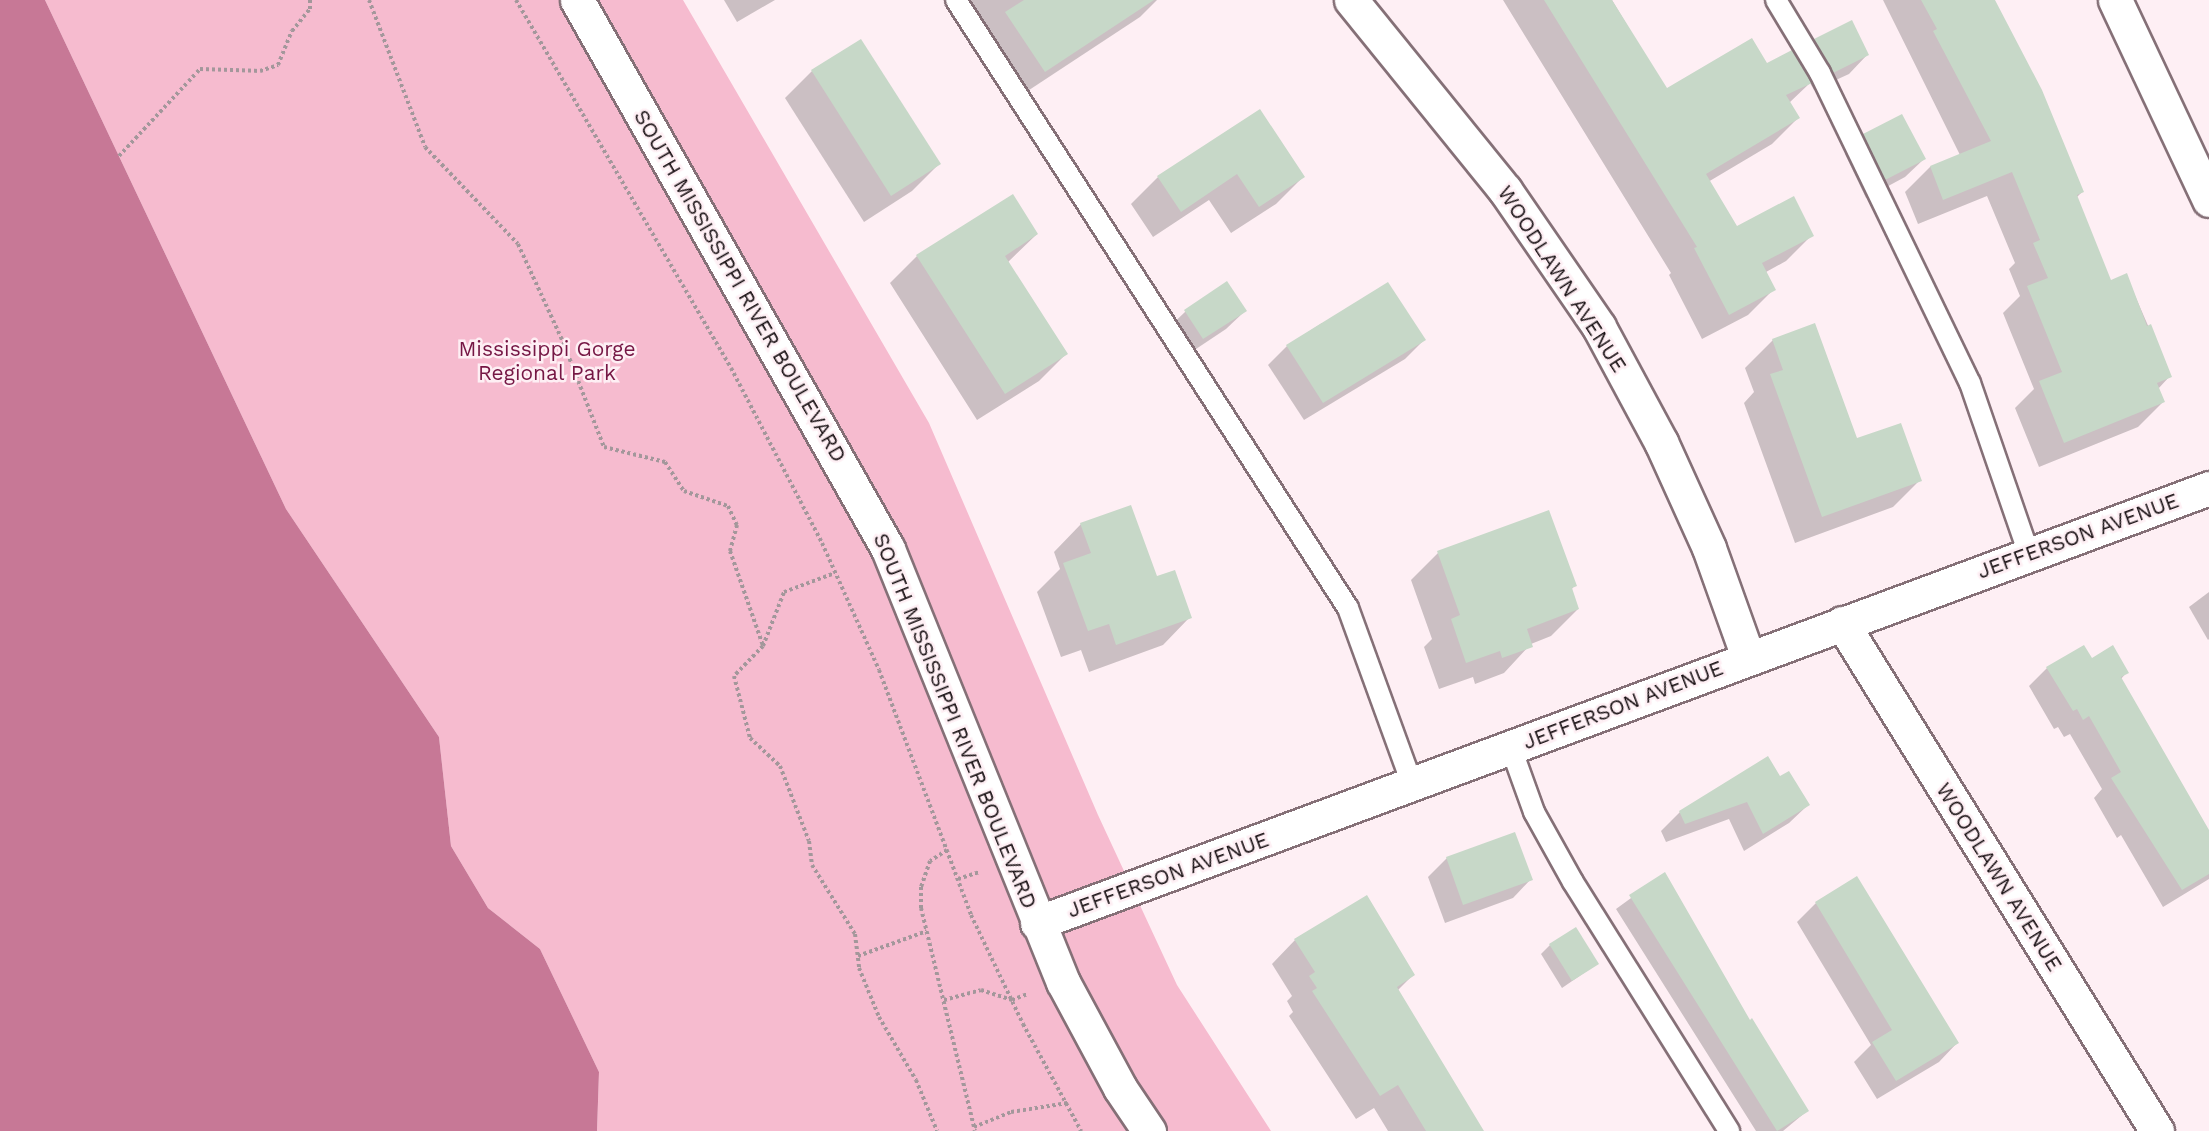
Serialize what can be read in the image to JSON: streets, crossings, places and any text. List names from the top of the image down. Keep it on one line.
{"streets":{"street":["WOODLAWN AVENUE","SOUTH MISSISSIPPI RIVER BOULEVARD","JEFFERSON AVENUE"]},"crossings":[["WOODLAWN AVENUE","JEFFERSON AVENUE"],["SOUTH MISSISSIPPI RIVER BOULEVARD","JEFFERSON AVENUE"]],"parks":["Mississippi Gorge Regional Park"]}
